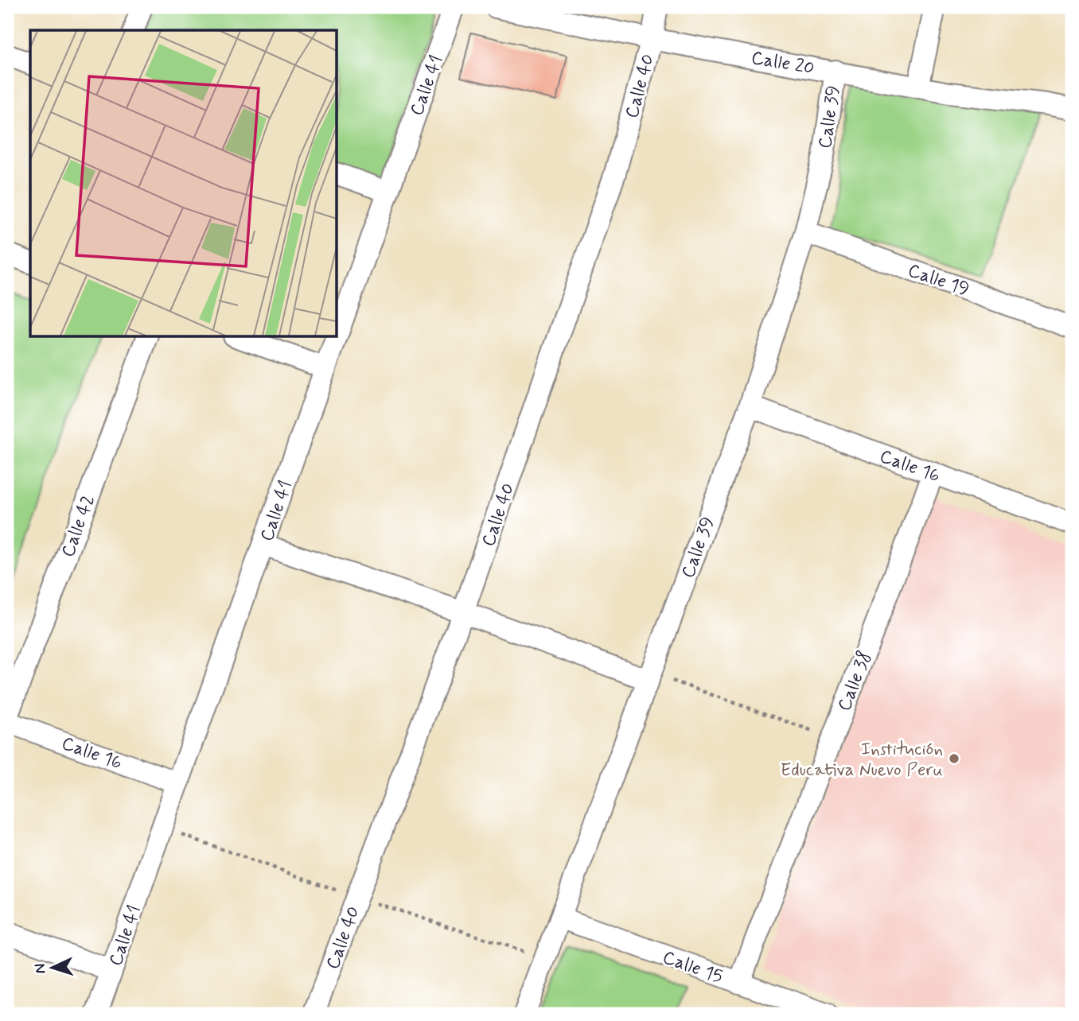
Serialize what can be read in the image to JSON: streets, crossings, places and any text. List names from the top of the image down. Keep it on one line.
{"streets":{"street":["Calle 20","Calle 41","Calle 40","Calle 39","Calle 19","Calle 16","Calle 42","Calle 38","Calle 15"]},"crossings":[["Calle 20","Calle 40"],["Calle 20","Calle 39"],["Calle 41","Calle 16"],["Calle 39","Calle 19"],["Calle 39","Calle 16"],["Calle 39","Calle 15"],["Calle 16","Calle 38"],["Calle 38","Calle 15"]],"places":["Institución Educativa Nuevo Peru"],"north":"left"}
